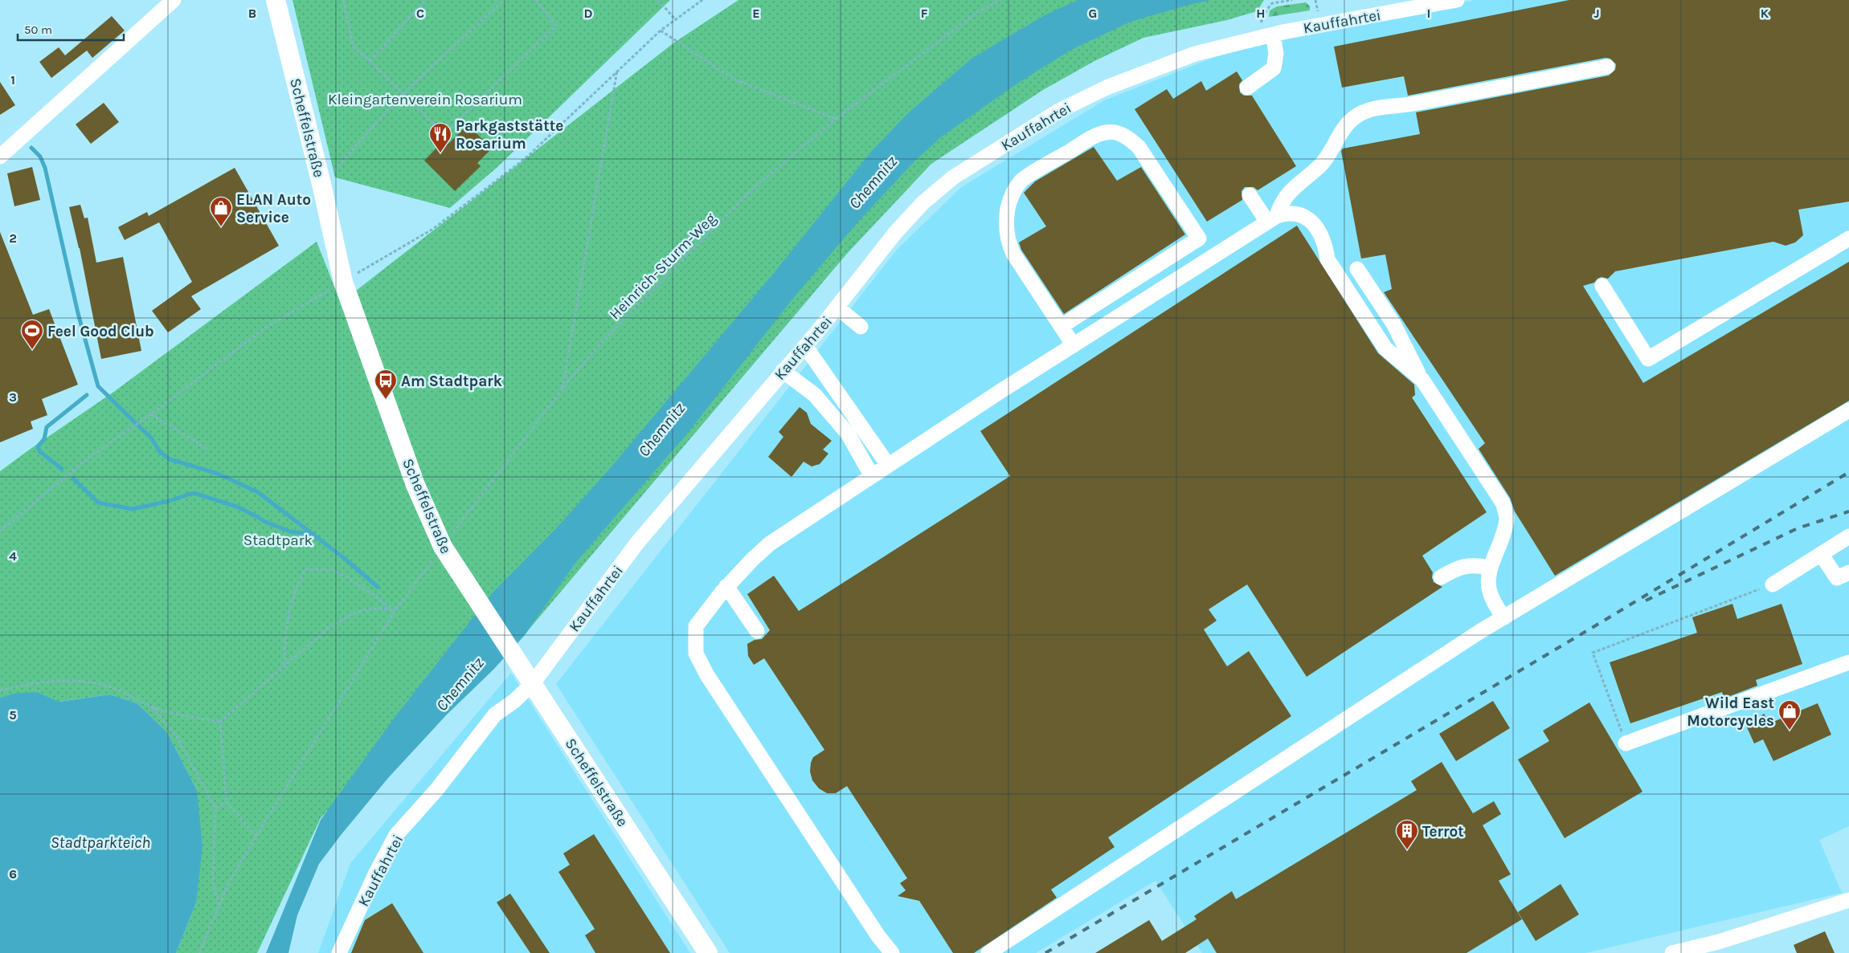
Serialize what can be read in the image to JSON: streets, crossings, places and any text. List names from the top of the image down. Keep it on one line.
{"streets":{"main road":["Scheffelstraße"],"street":["Kauffahrtei"],"path":["Heinrich-Sturm-Weg"]},"crossings":[["Kauffahrtei","Scheffelstraße"],["Scheffelstraße","Heinrich-Sturm-Weg"]],"water":["Chemnitz","Stadtparkteich"],"parks":["Kleingartenverein Rosarium","Stadtpark"],"places":{"restaurant":["Parkgaststätte Rosarium"],"shop":["ELAN Auto Service","Wild East Motorcycles"],"sports":["Feel Good Club"],"bus stop":["Am Stadtpark"],"building":["Terrot"]},"scale_bar":"50 m","grid":{"columns":["B","C","D","E","F","G","H","I","J","K"],"rows":["1","2","3","4","5","6"]}}
